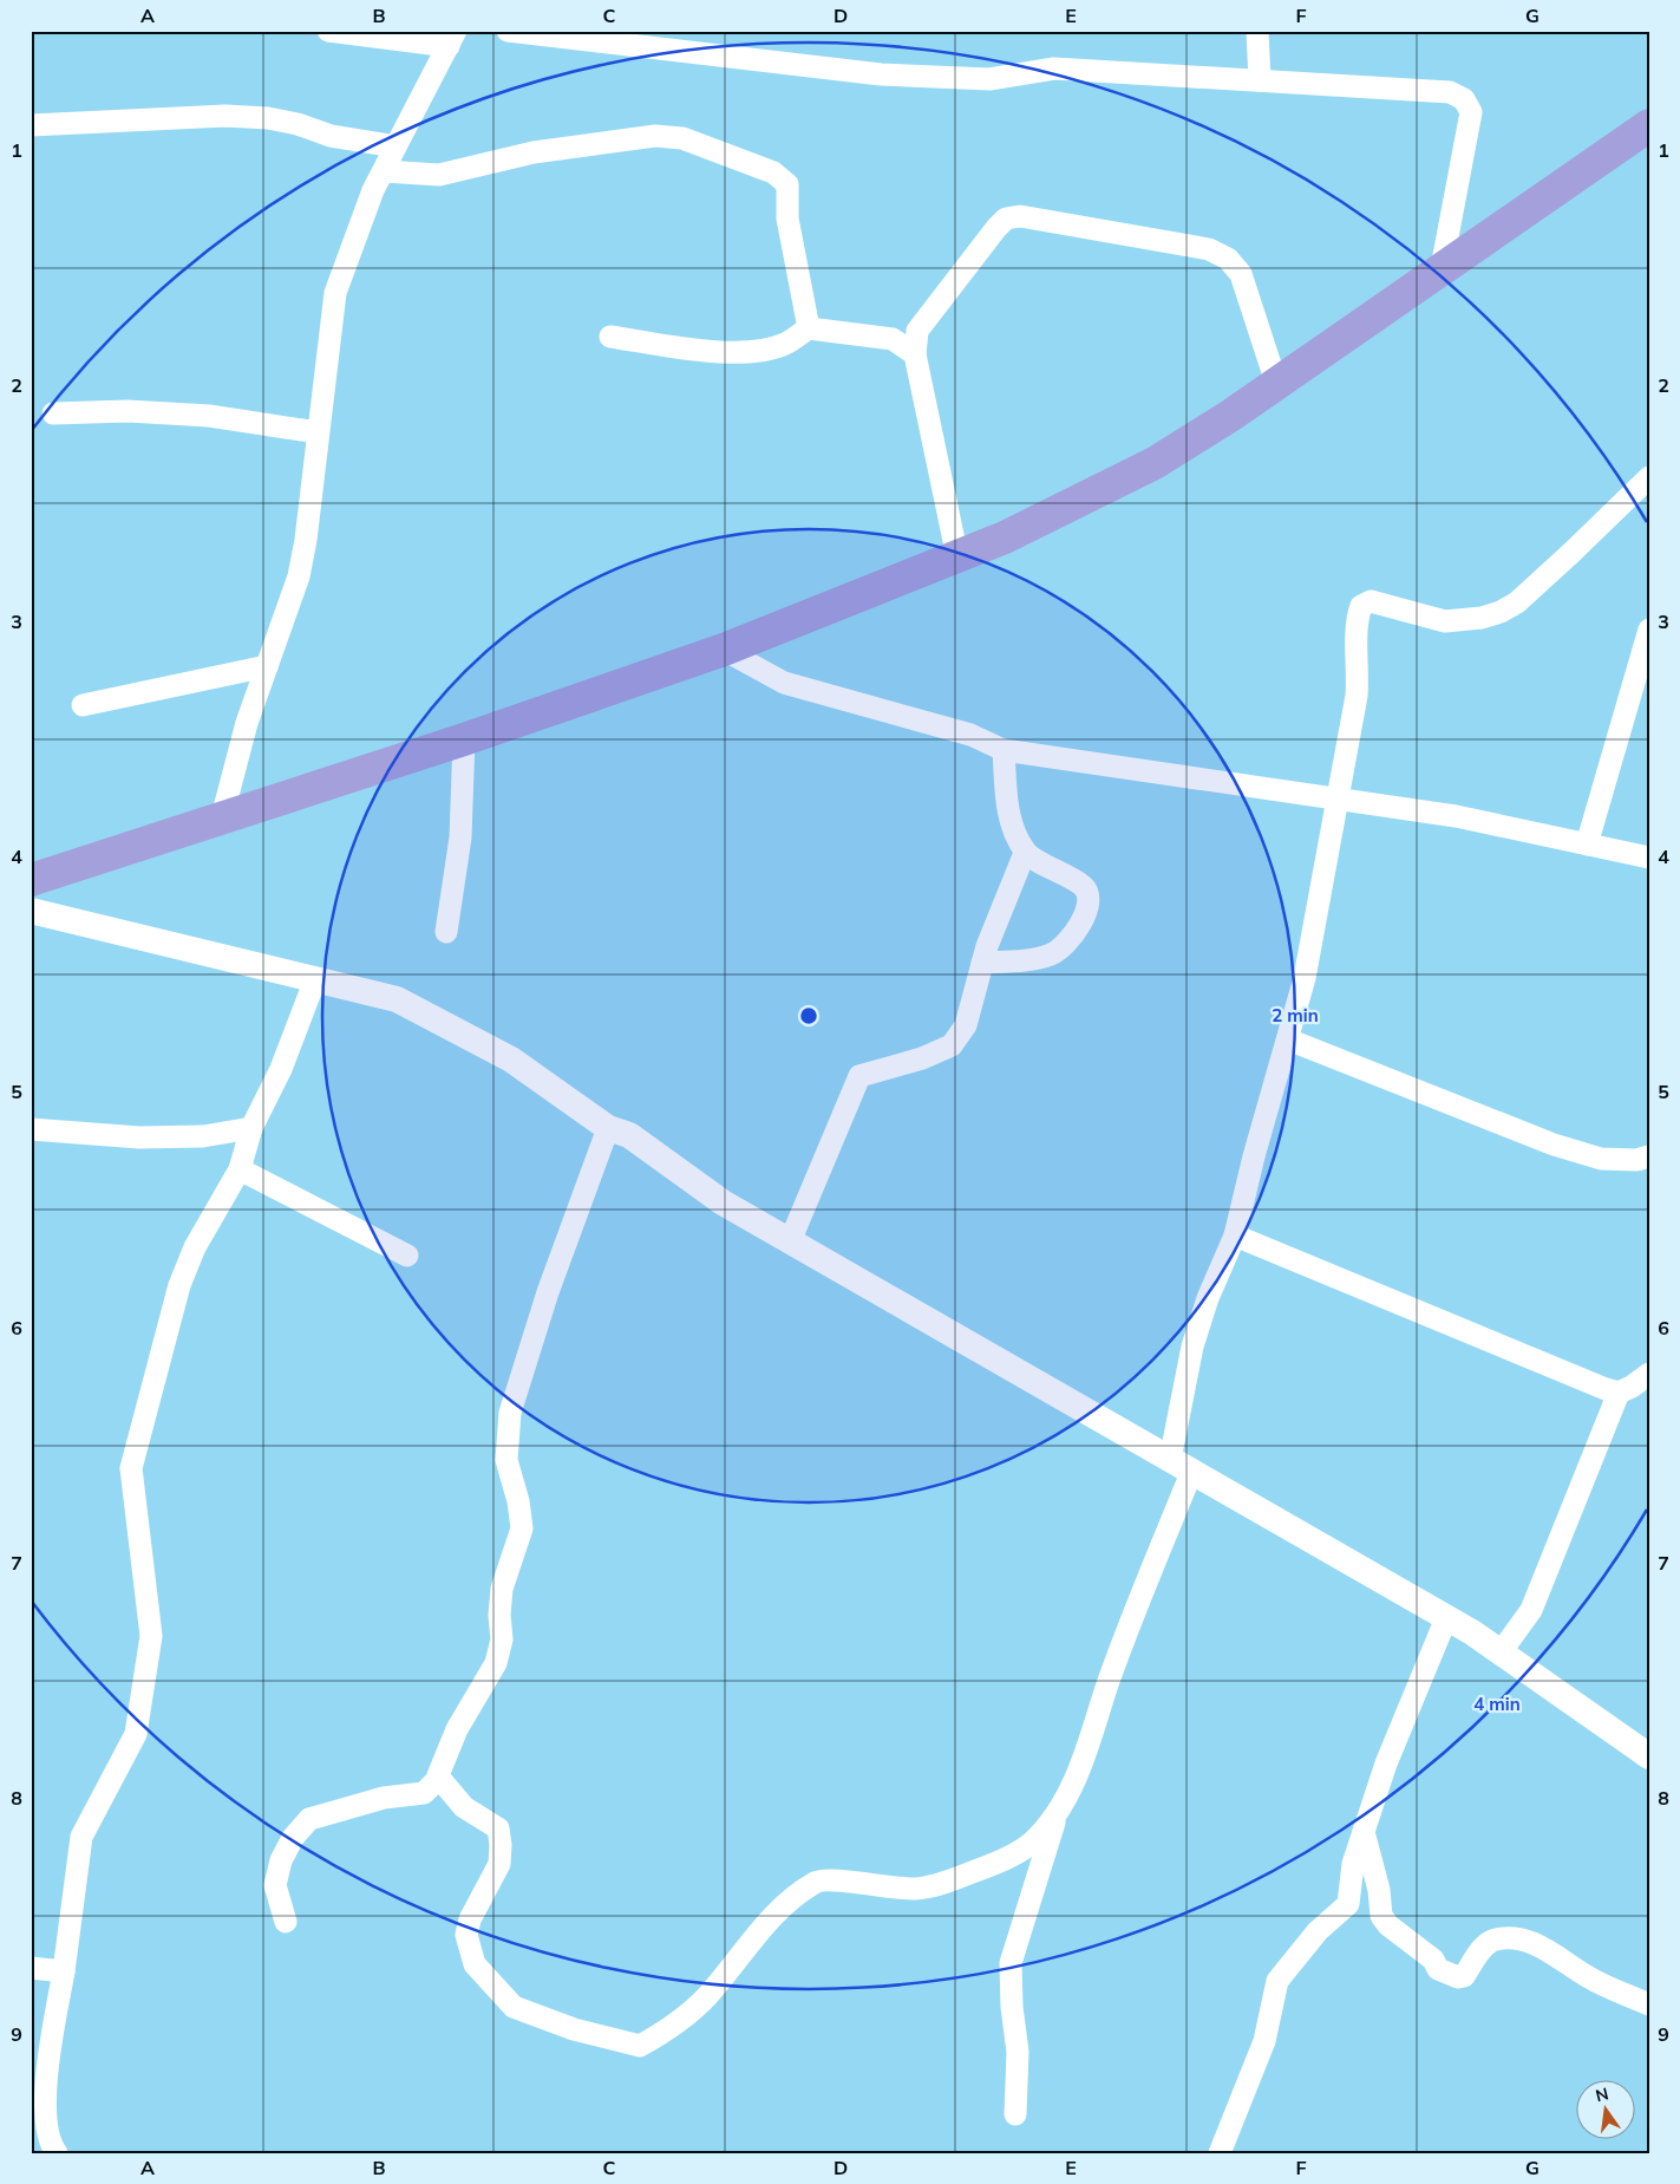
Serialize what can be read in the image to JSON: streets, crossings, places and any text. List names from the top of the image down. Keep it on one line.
{"north":"top","grid":{"columns":["A","B","C","D","E","F","G"],"rows":["1","2","3","4","5","6","7","8","9"]},"rings":["2 min","4 min"]}
